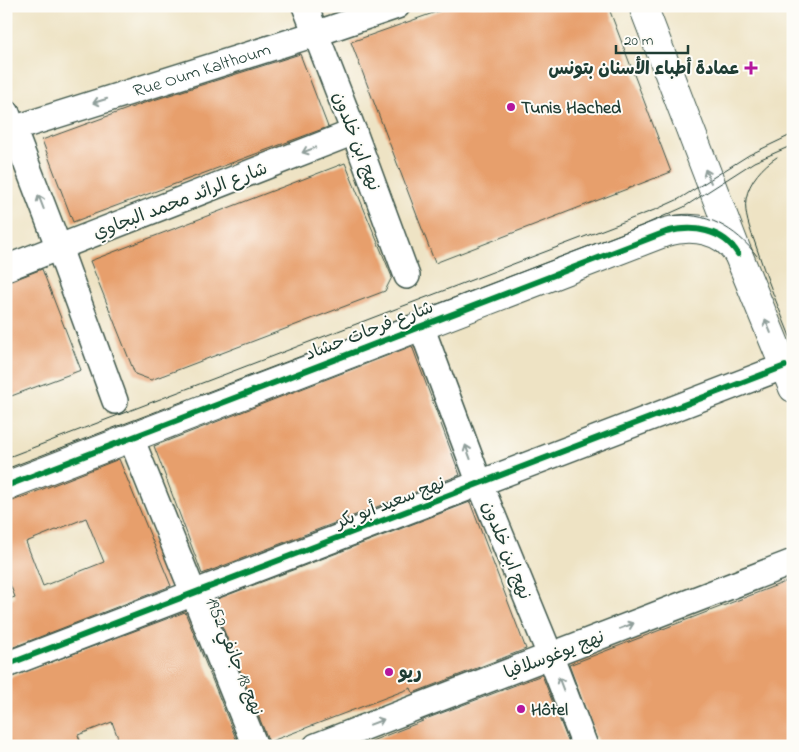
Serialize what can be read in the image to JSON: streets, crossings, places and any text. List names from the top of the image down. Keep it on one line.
{"streets":{"street":["Rue Oum Kalthoum","نهج ابن خلدون","شارع الرائد محمد البجاوي","شارع فرحات حشاد","نهج سعيد أبو بكر","نهج يوغوسلافيا","نهج 18 جانفي 1952"]},"crossings":[["Rue Oum Kalthoum","نهج ابن خلدون"],["نهج ابن خلدون","شارع الرائد محمد البجاوي"],["نهج ابن خلدون","شارع فرحات حشاد"],["نهج ابن خلدون","نهج سعيد أبو بكر"],["نهج ابن خلدون","نهج يوغوسلافيا"],["شارع فرحات حشاد","نهج 18 جانفي 1952"],["نهج سعيد أبو بكر","نهج 18 جانفي 1952"]],"one_way":["Rue Oum Kalthoum","نهج ابن خلدون","شارع الرائد محمد البجاوي","نهج يوغوسلافيا"],"places":{"health":["عمادة أطباء الأسنان بتونس"],"other":["Tunis Hached","ريو","Hôtel"]},"scale_bar":"20 m"}
